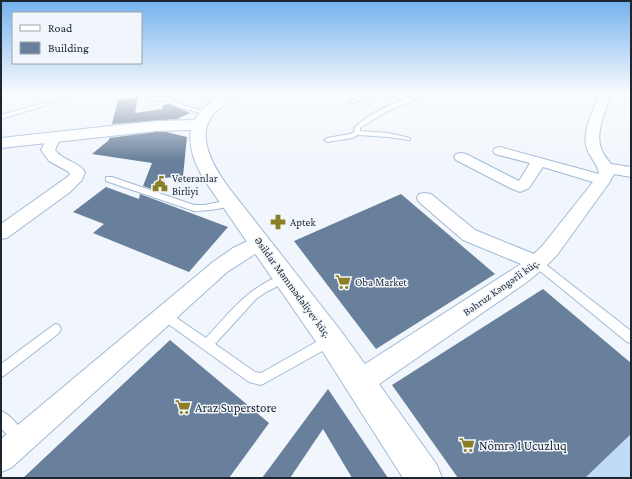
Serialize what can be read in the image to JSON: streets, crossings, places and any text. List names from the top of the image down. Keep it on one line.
{"streets":{"street":["Əsildar Məmmədəliyev küç.","Bəhruz Kəngərli küç."]},"crossings":[["Əsildar Məmmədəliyev küç.","Bəhruz Kəngərli küç."]],"places":{"public building":["Veteranlar Birliyi"],"pharmacy":["Aptek"],"supermarket":["Oba Market","Araz Superstore","Nömrə 1 Ucuzluq"]},"legend":["Road","Building"]}
